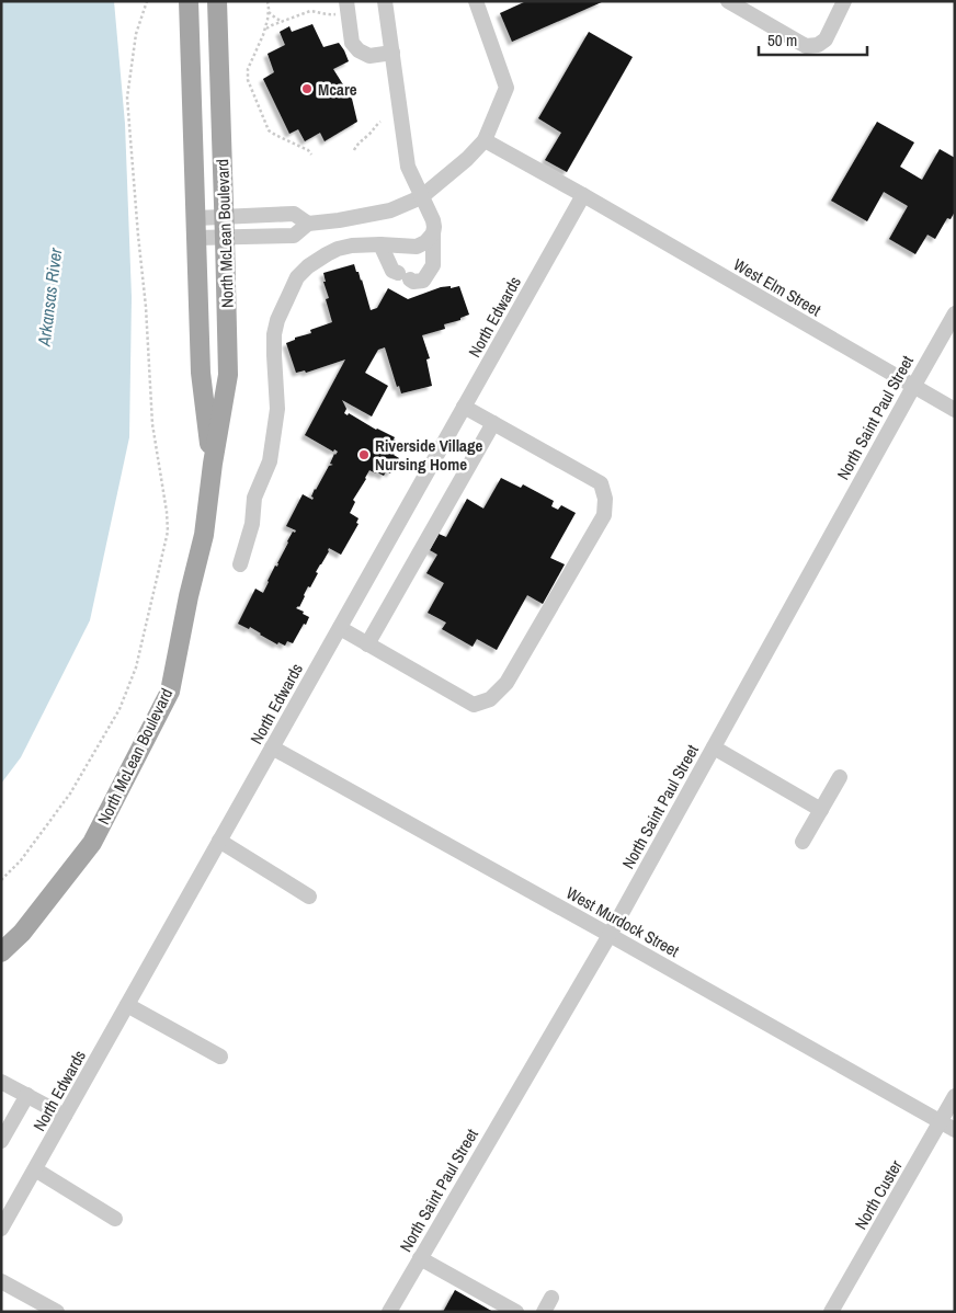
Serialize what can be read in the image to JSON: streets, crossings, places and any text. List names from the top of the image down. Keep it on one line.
{"streets":{"main road":["North McLean Boulevard"],"street":["West Elm Street","North Edwards","North Saint Paul Street","West Murdock Street","North Custer"]},"crossings":[["West Elm Street","North Edwards"],["West Elm Street","North Saint Paul Street"],["North Edwards","West Murdock Street"],["North Saint Paul Street","West Murdock Street"],["West Murdock Street","North Custer"]],"water":["Arkansas River"],"places":["Mcare","Riverside Village Nursing Home"],"scale_bar":"50 m"}
